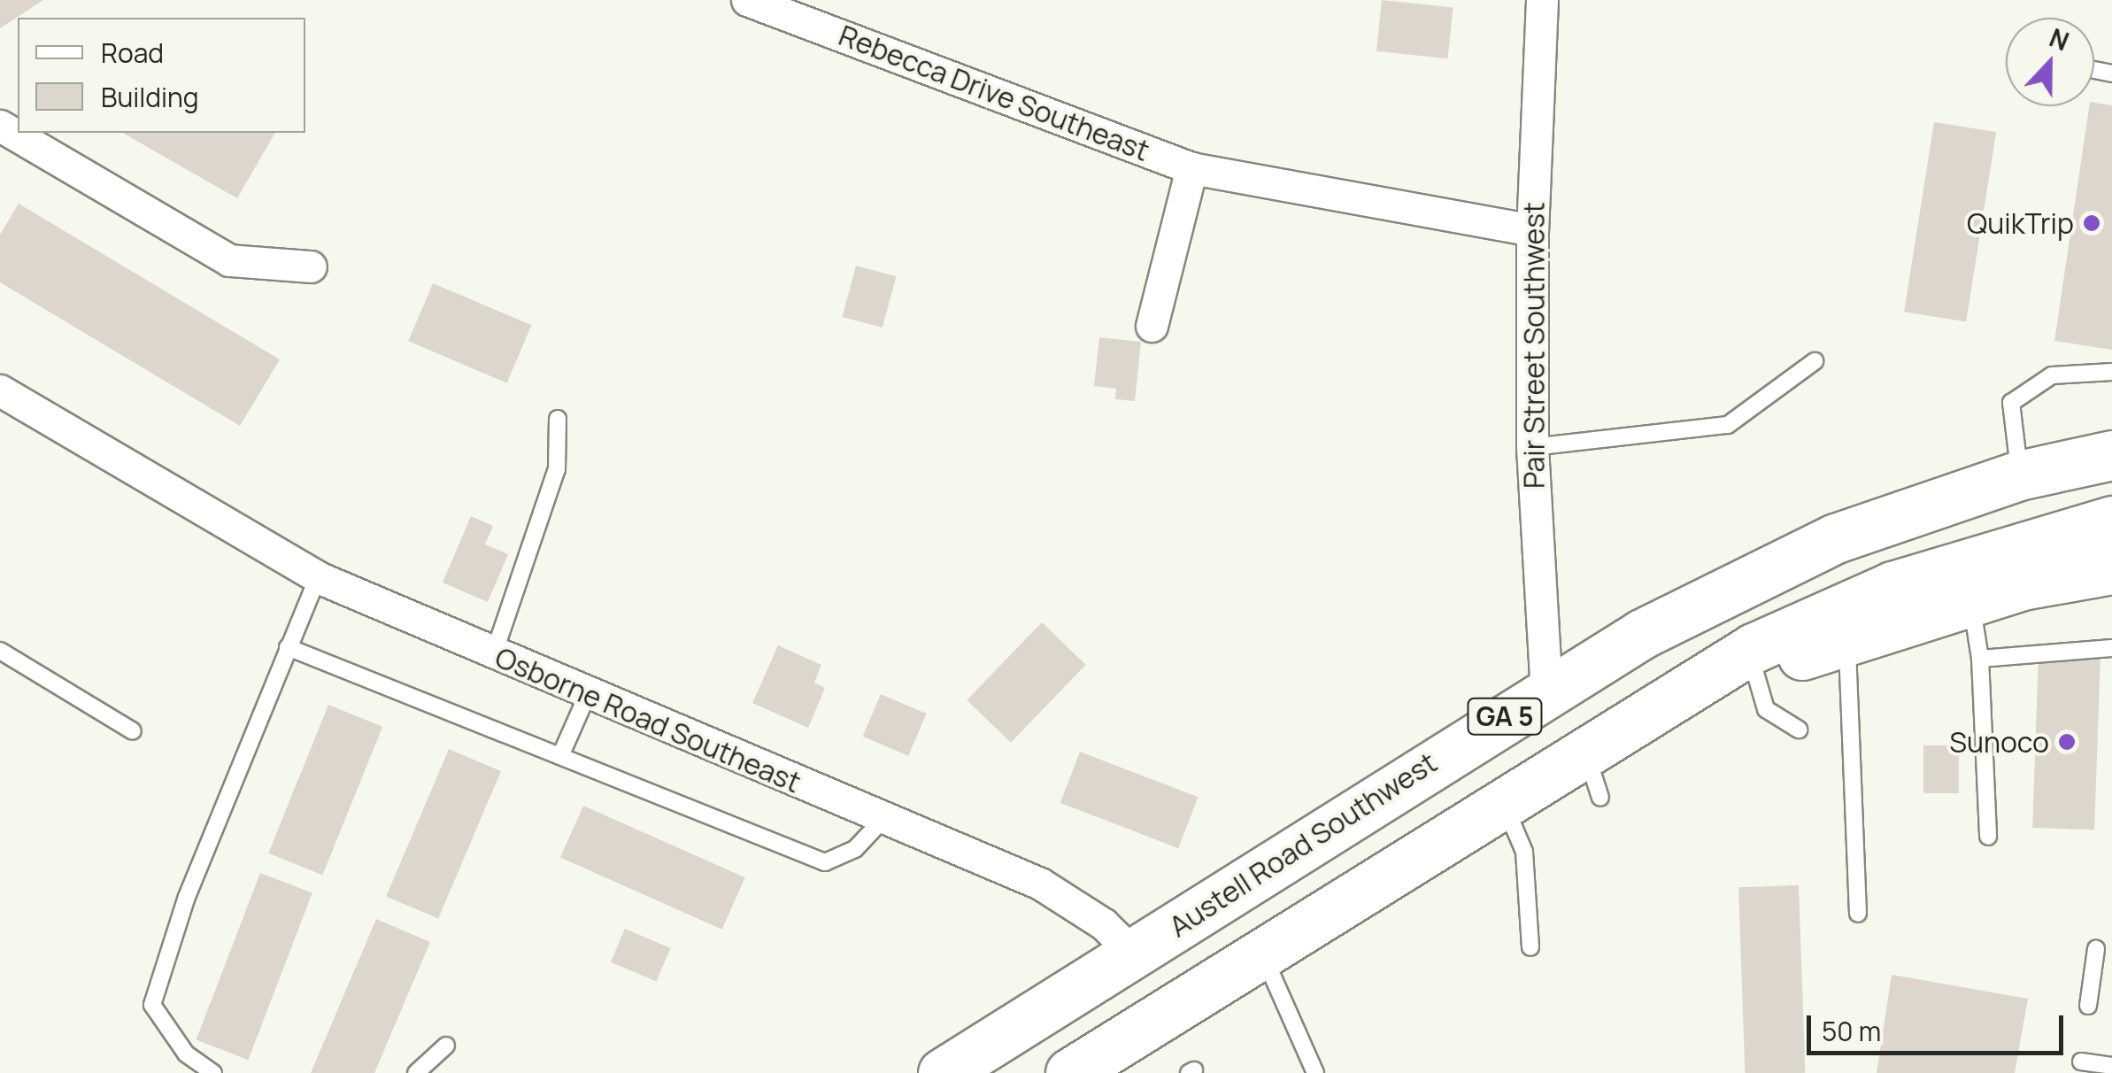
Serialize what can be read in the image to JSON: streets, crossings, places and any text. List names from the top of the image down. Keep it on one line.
{"streets":{"main road":["GA 5","Austell Road Southwest"],"street":["Rebecca Drive Southeast","Pair Street Southwest","Osborne Road Southeast"]},"crossings":[["Rebecca Drive Southeast","Pair Street Southwest"],["Pair Street Southwest","Austell Road Southwest"],["Osborne Road Southeast","Austell Road Southwest"]],"places":["QuikTrip","Sunoco"],"legend":["Road","Building"],"scale_bar":"50 m","north":"top"}
